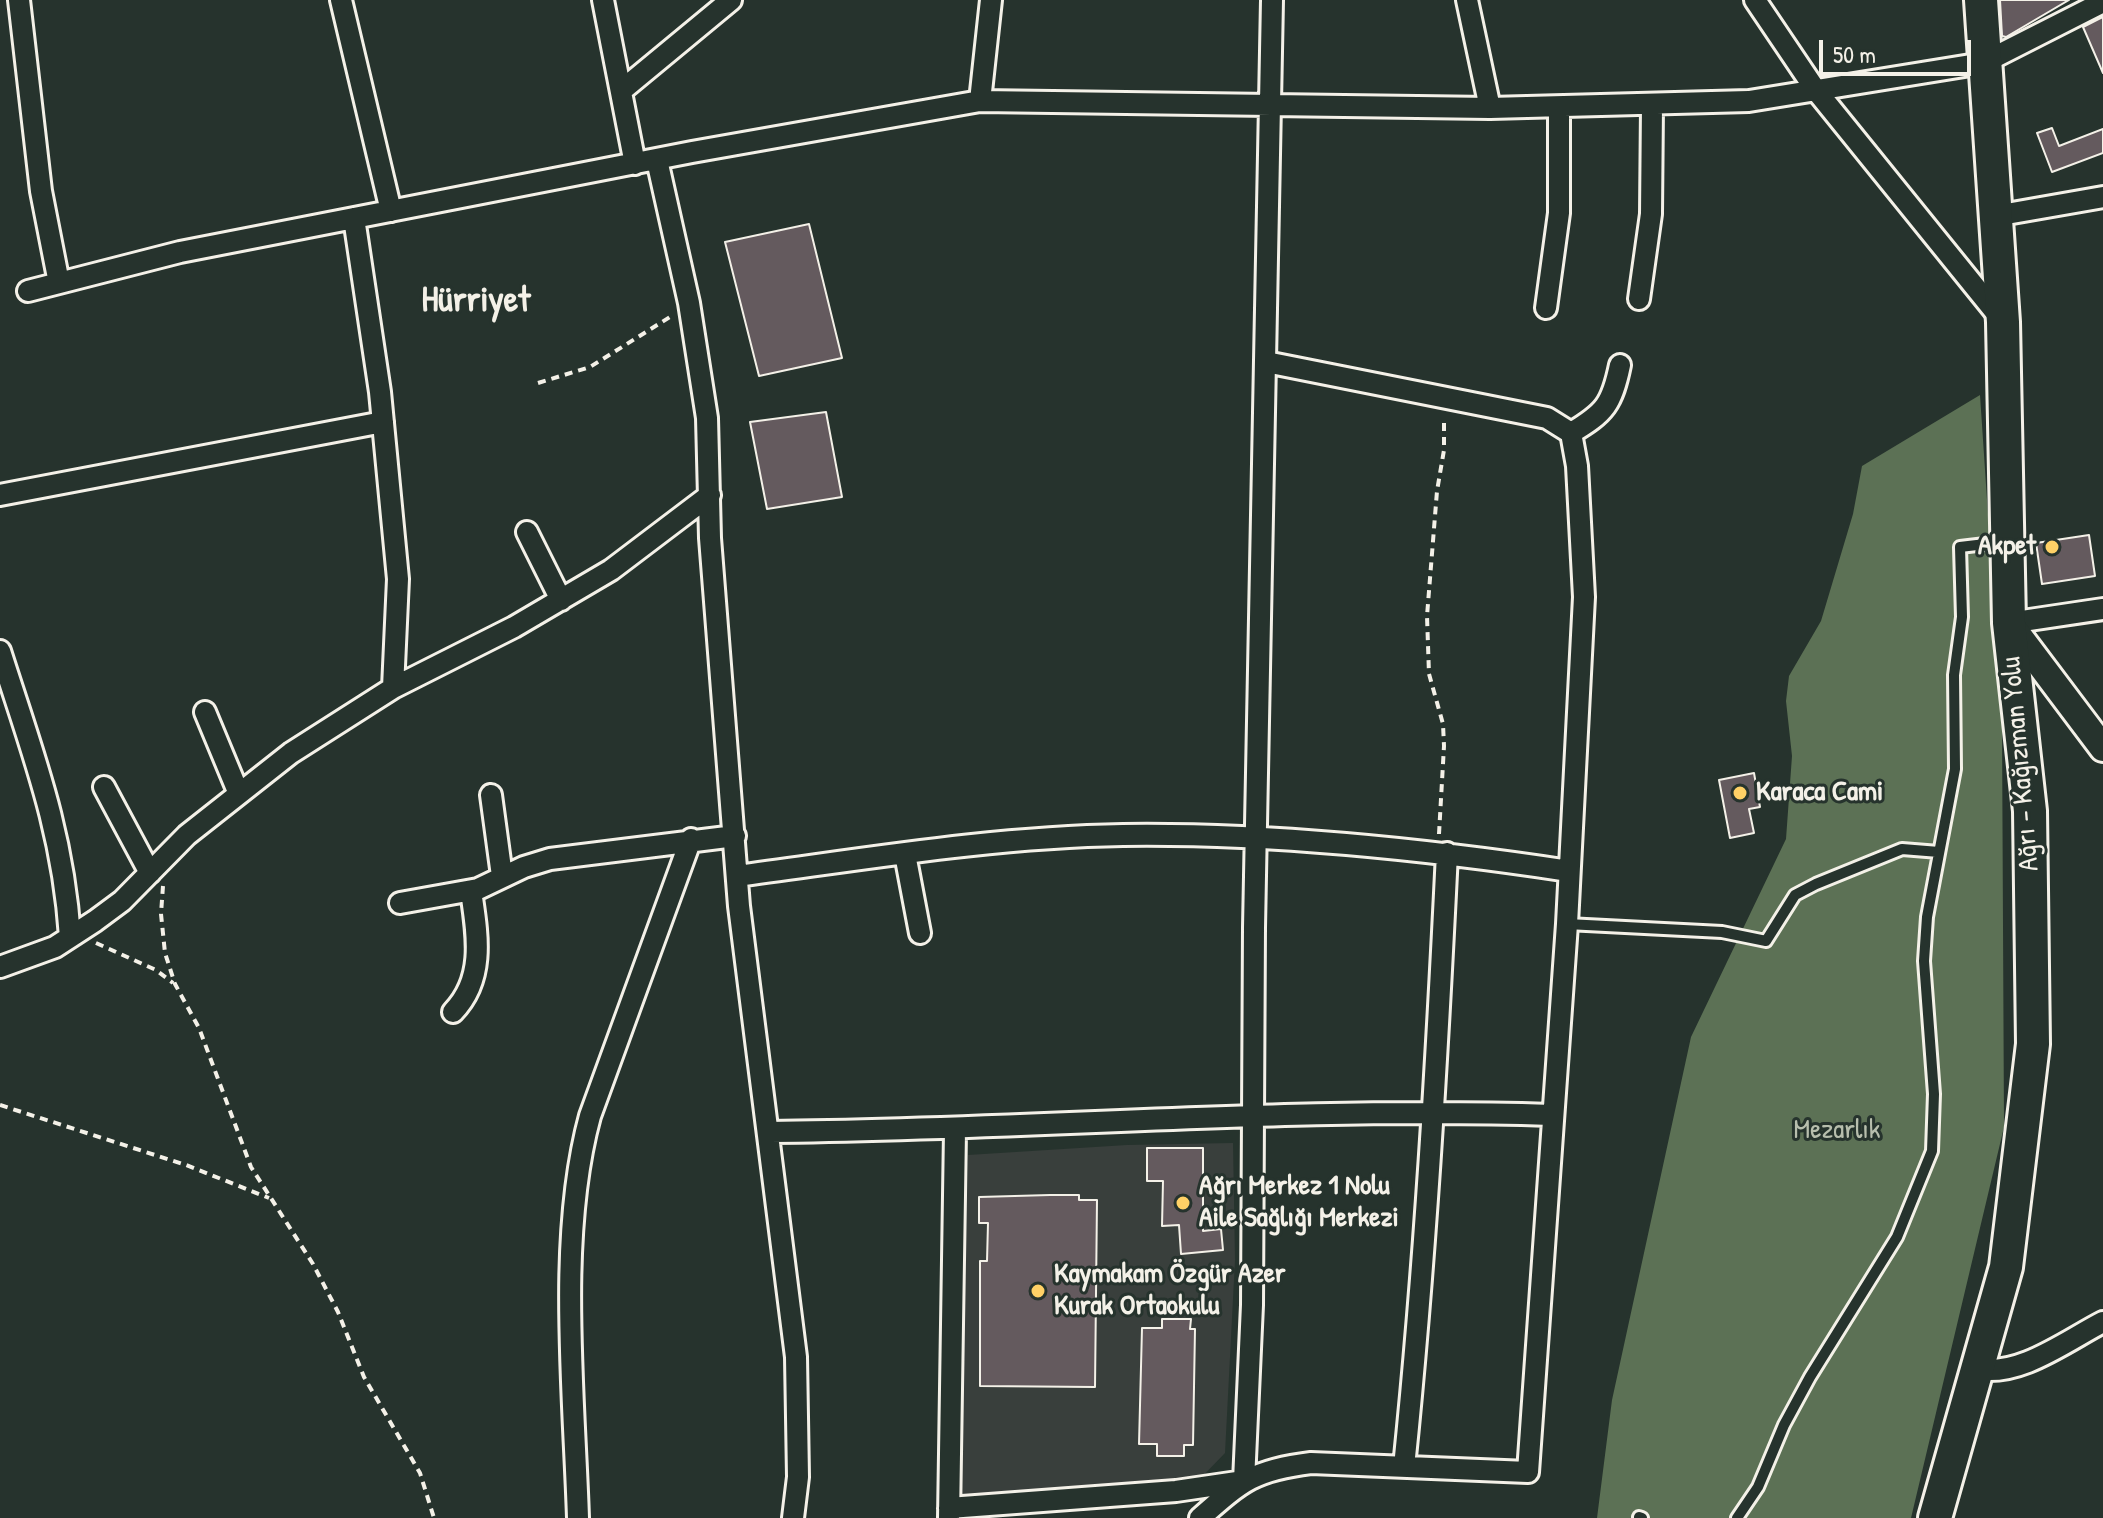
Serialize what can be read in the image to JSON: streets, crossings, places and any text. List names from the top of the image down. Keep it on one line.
{"streets":{"main road":["Ağrı - Kağızman Yolu"]},"districts":["Hürriyet"],"parks":["Mezarlık"],"places":["Akpet","Karaca Cami","Ağrı Merkez 1 Nolu Aile Sağlığı Merkezi","Kaymakam Özgür Azer Kurak Ortaokulu"],"scale_bar":"50 m"}
